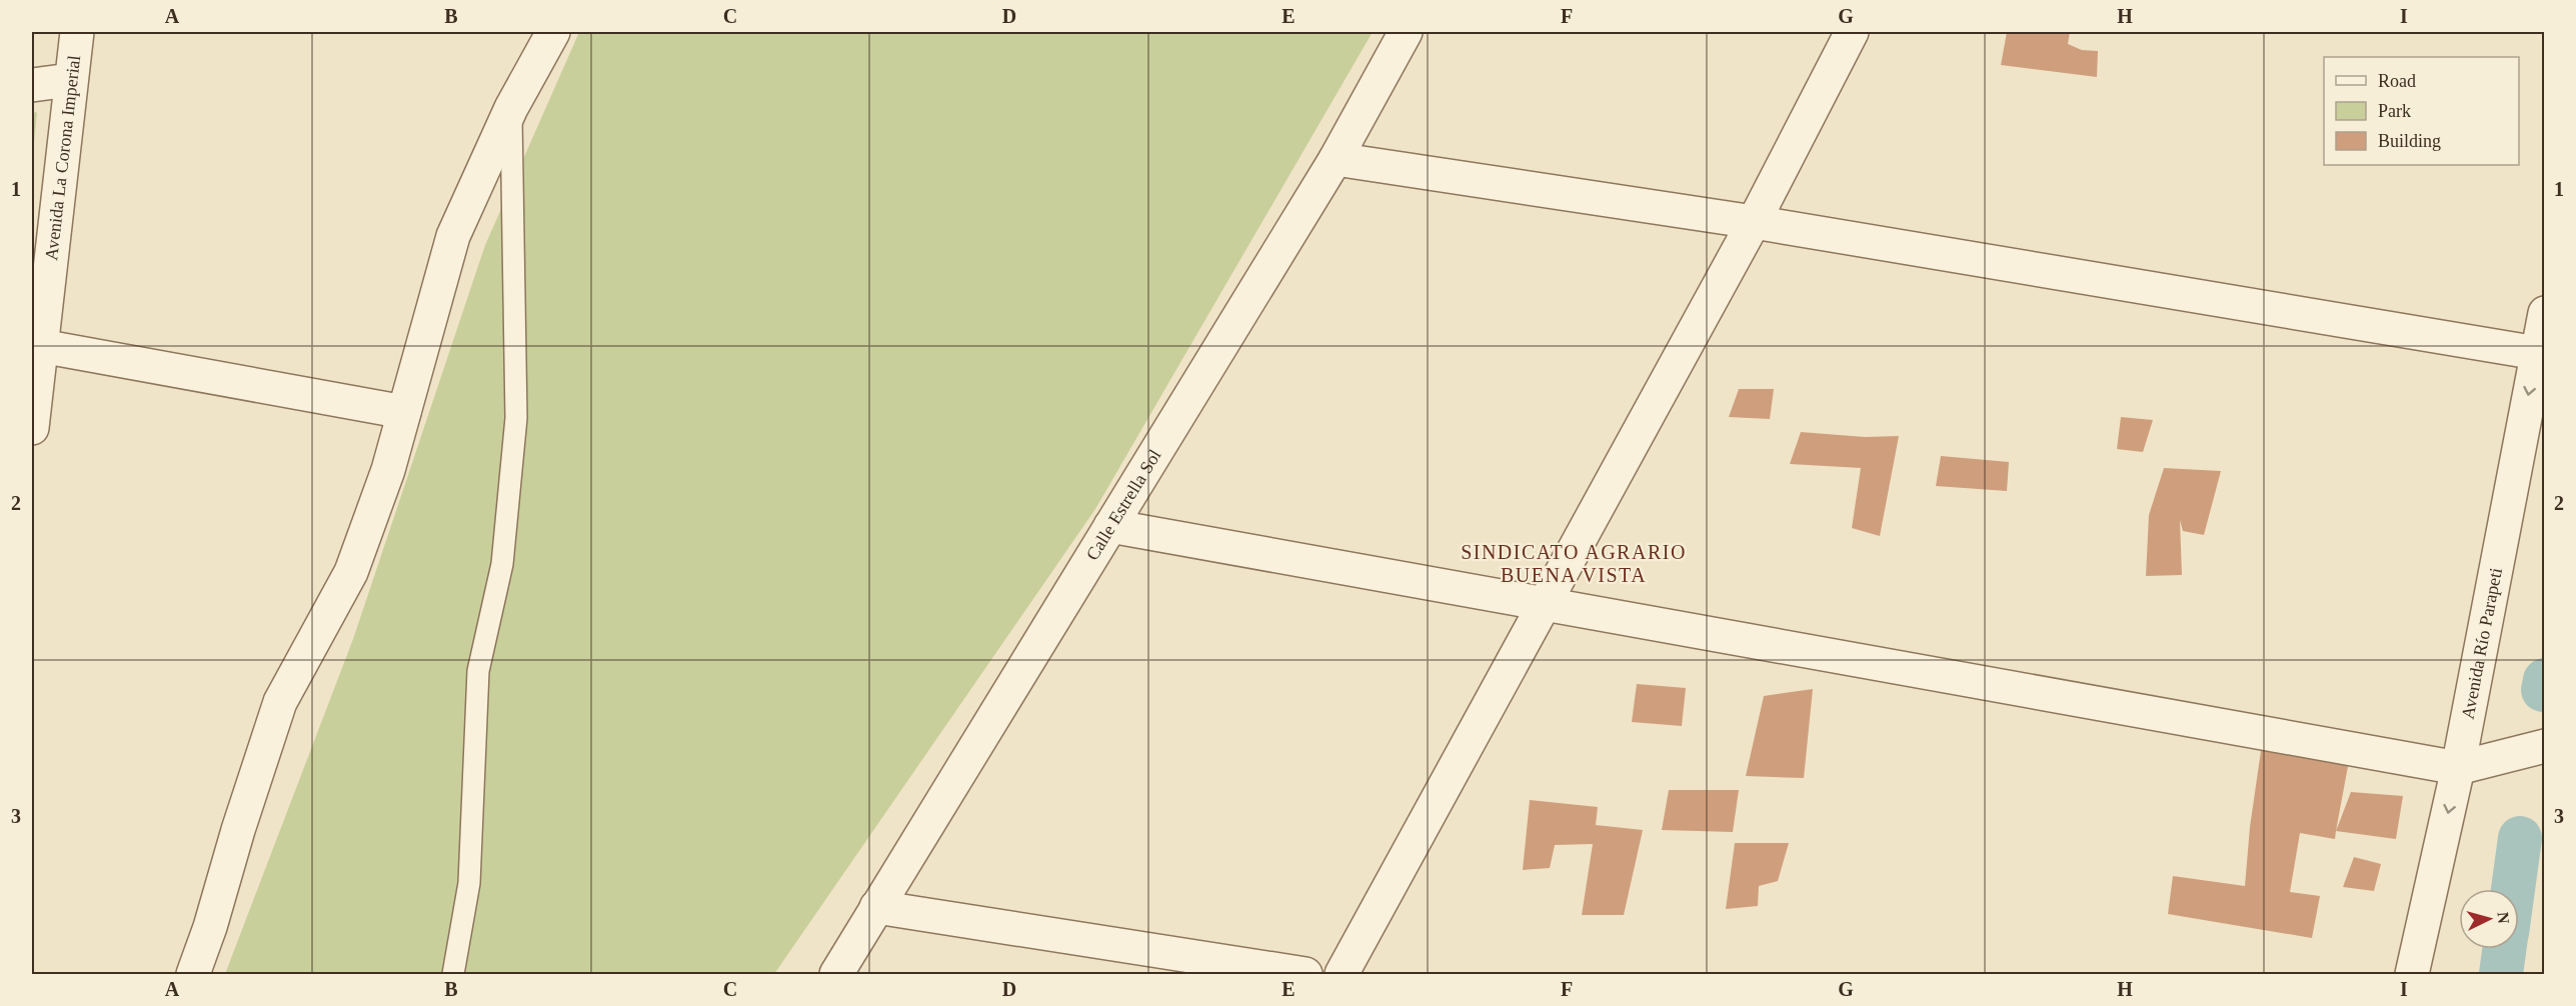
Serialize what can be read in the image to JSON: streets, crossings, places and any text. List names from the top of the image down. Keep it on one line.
{"streets":{"street":["Avenida La Corona Imperial","Calle Estrella Sol","Avenida Río Parapeti"]},"one_way":["Avenida Río Parapeti"],"districts":["SINDICATO AGRARIO BUENA VISTA"],"legend":["Road","Park","Building"],"north":"right","grid":{"columns":["A","B","C","D","E","F","G","H","I"],"rows":["1","2","3"]}}
